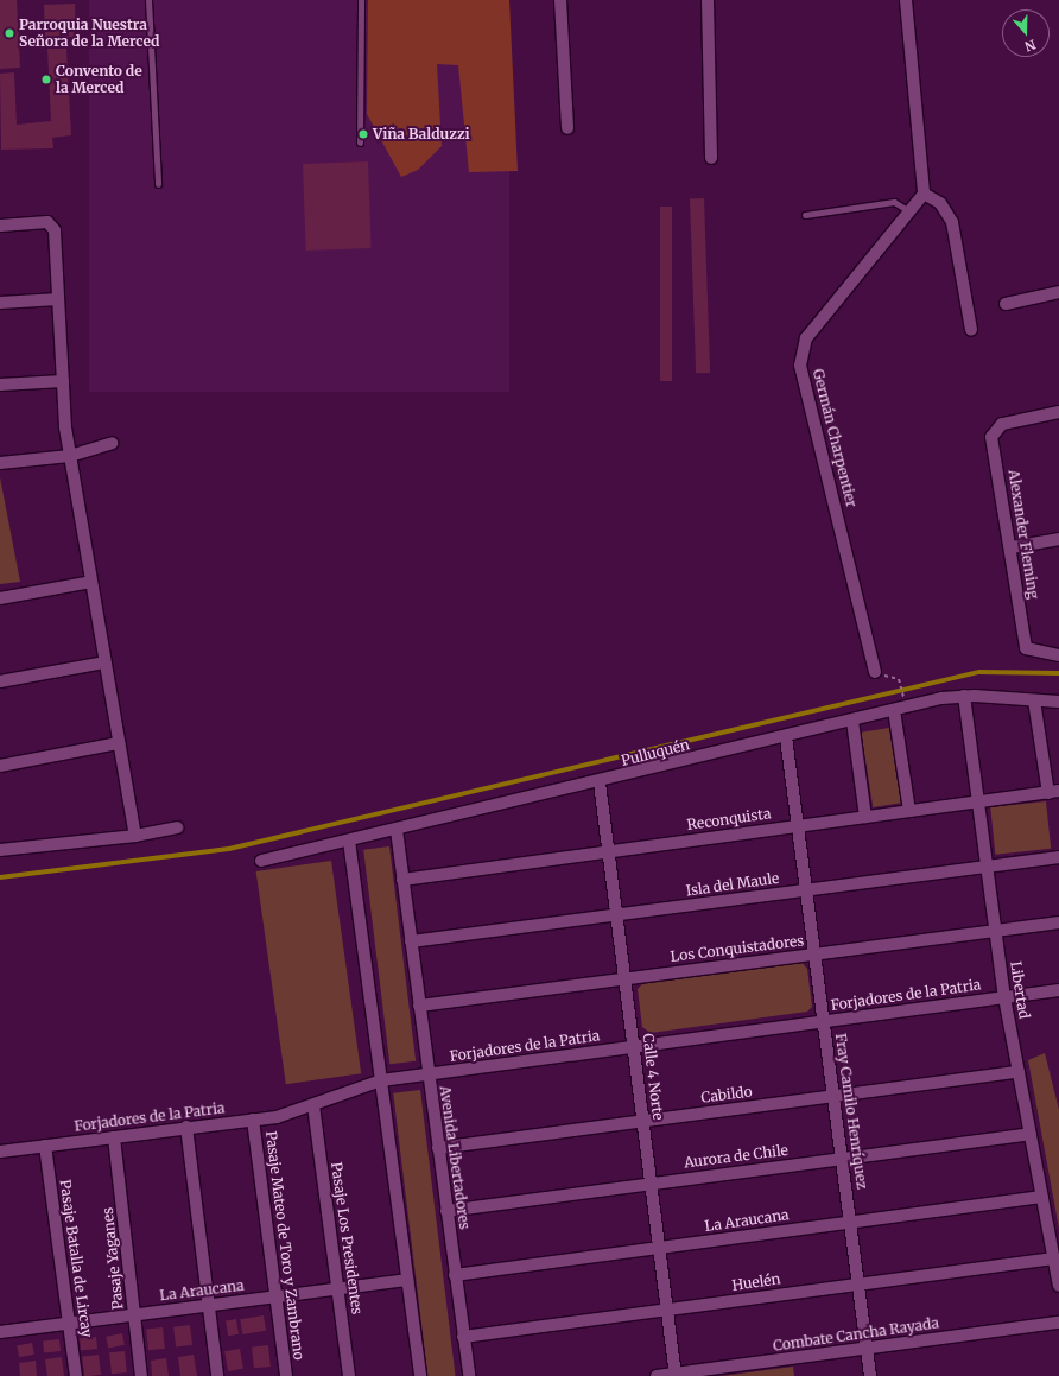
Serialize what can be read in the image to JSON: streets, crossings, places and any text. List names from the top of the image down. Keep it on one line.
{"streets":{"street":["Germán Charpentier","Alexander Fleming","Pulluquén","Reconquista","Isla del Maule","Los Conquistadores","Libertad","Forjadores de la Patria","Calle 4 Norte","Cabildo","Fray Camilo Henríquez","Aurora de Chile","Avenida Libertadores","La Araucana","Pasaje Los Presidentes","Pasaje Mateo de Toro y Zambrano","Pasaje Batalla de Lircay","Pasaje Yaganes","Huelén","Combate Cancha Rayada"]},"crossings":[["Pulluquén","Libertad"],["Pulluquén","Calle 4 Norte"],["Pulluquén","Fray Camilo Henríquez"],["Pulluquén","Avenida Libertadores"],["Reconquista","Libertad"],["Reconquista","Calle 4 Norte"],["Reconquista","Fray Camilo Henríquez"],["Reconquista","Avenida Libertadores"],["Isla del Maule","Libertad"],["Isla del Maule","Calle 4 Norte"],["Isla del Maule","Fray Camilo Henríquez"],["Isla del Maule","Avenida Libertadores"],["Los Conquistadores","Libertad"],["Los Conquistadores","Calle 4 Norte"],["Los Conquistadores","Fray Camilo Henríquez"],["Los Conquistadores","Avenida Libertadores"],["Libertad","Forjadores de la Patria"],["Libertad","Cabildo"],["Libertad","Aurora de Chile"],["Libertad","La Araucana"],["Libertad","Huelén"],["Forjadores de la Patria","Calle 4 Norte"],["Forjadores de la Patria","Fray Camilo Henríquez"],["Forjadores de la Patria","Avenida Libertadores"],["Forjadores de la Patria","Pasaje Los Presidentes"],["Forjadores de la Patria","Pasaje Mateo de Toro y Zambrano"],["Forjadores de la Patria","Pasaje Batalla de Lircay"],["Forjadores de la Patria","Pasaje Yaganes"],["Calle 4 Norte","Cabildo"],["Calle 4 Norte","Aurora de Chile"],["Calle 4 Norte","La Araucana"],["Calle 4 Norte","Huelén"],["Calle 4 Norte","Combate Cancha Rayada"],["Cabildo","Fray Camilo Henríquez"],["Cabildo","Avenida Libertadores"],["Fray Camilo Henríquez","Aurora de Chile"],["Fray Camilo Henríquez","La Araucana"],["Fray Camilo Henríquez","Huelén"],["Fray Camilo Henríquez","Combate Cancha Rayada"],["Aurora de Chile","Avenida Libertadores"],["Avenida Libertadores","La Araucana"],["Avenida Libertadores","Huelén"],["La Araucana","Pasaje Los Presidentes"],["La Araucana","Pasaje Mateo de Toro y Zambrano"],["La Araucana","Pasaje Batalla de Lircay"],["La Araucana","Pasaje Yaganes"]],"places":["Parroquia Nuestra Señora de la Merced","Convento de la Merced","Viña Balduzzi"],"north":"bottom"}
